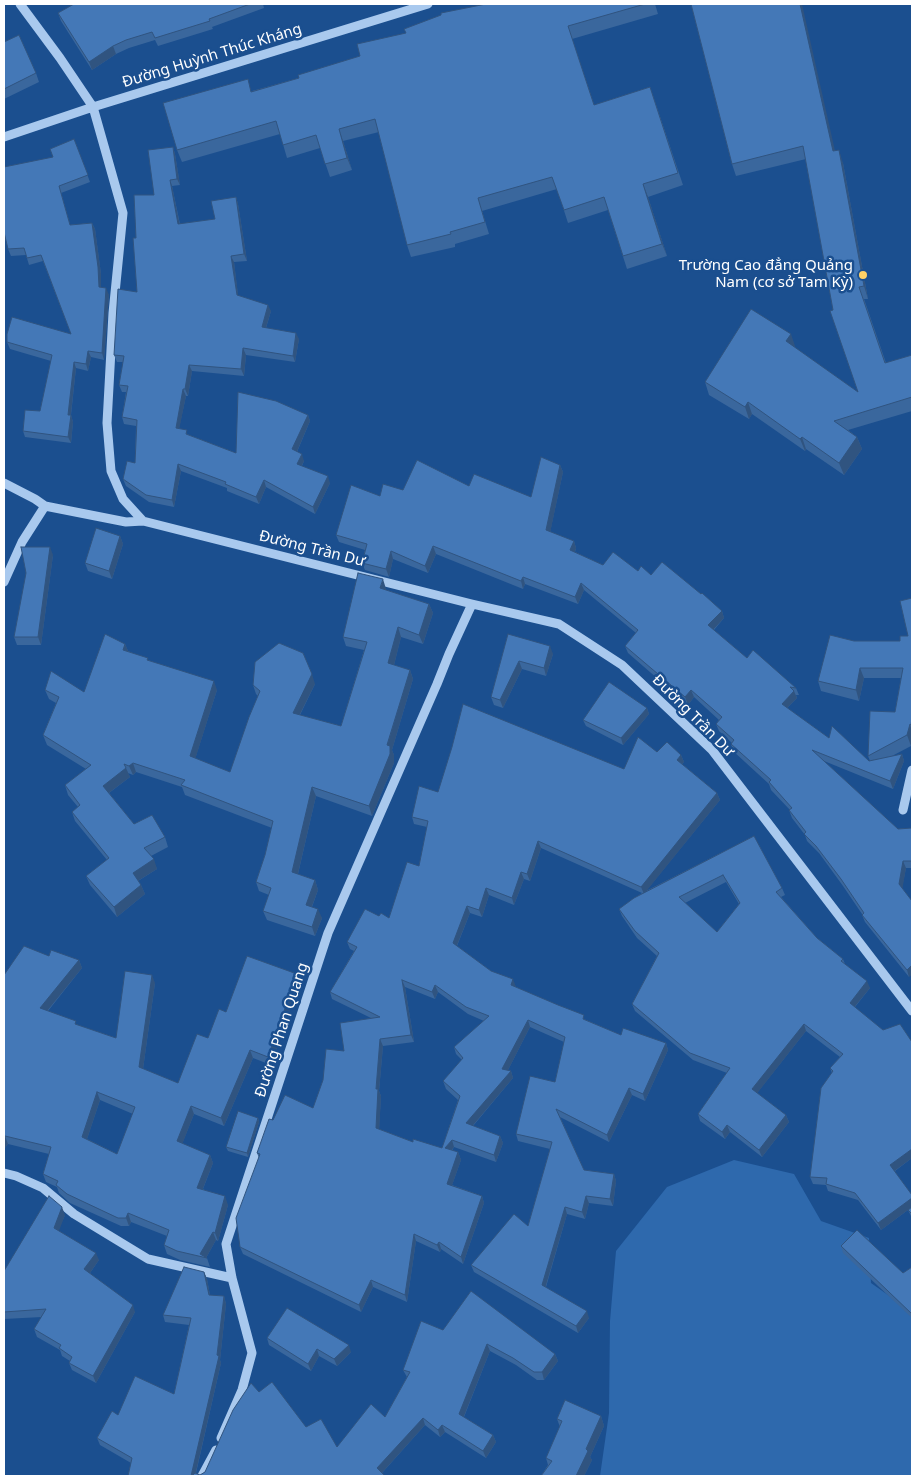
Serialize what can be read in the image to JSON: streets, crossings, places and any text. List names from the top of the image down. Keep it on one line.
{"streets":{"street":["Đường Huỳnh Thúc Kháng","Đường Trần Dư","Đường Phan Quang"]},"crossings":[["Đường Trần Dư","Đường Phan Quang"]],"places":["Trường Cao đẳng Quảng Nam (cơ sở Tam Kỳ)"]}
